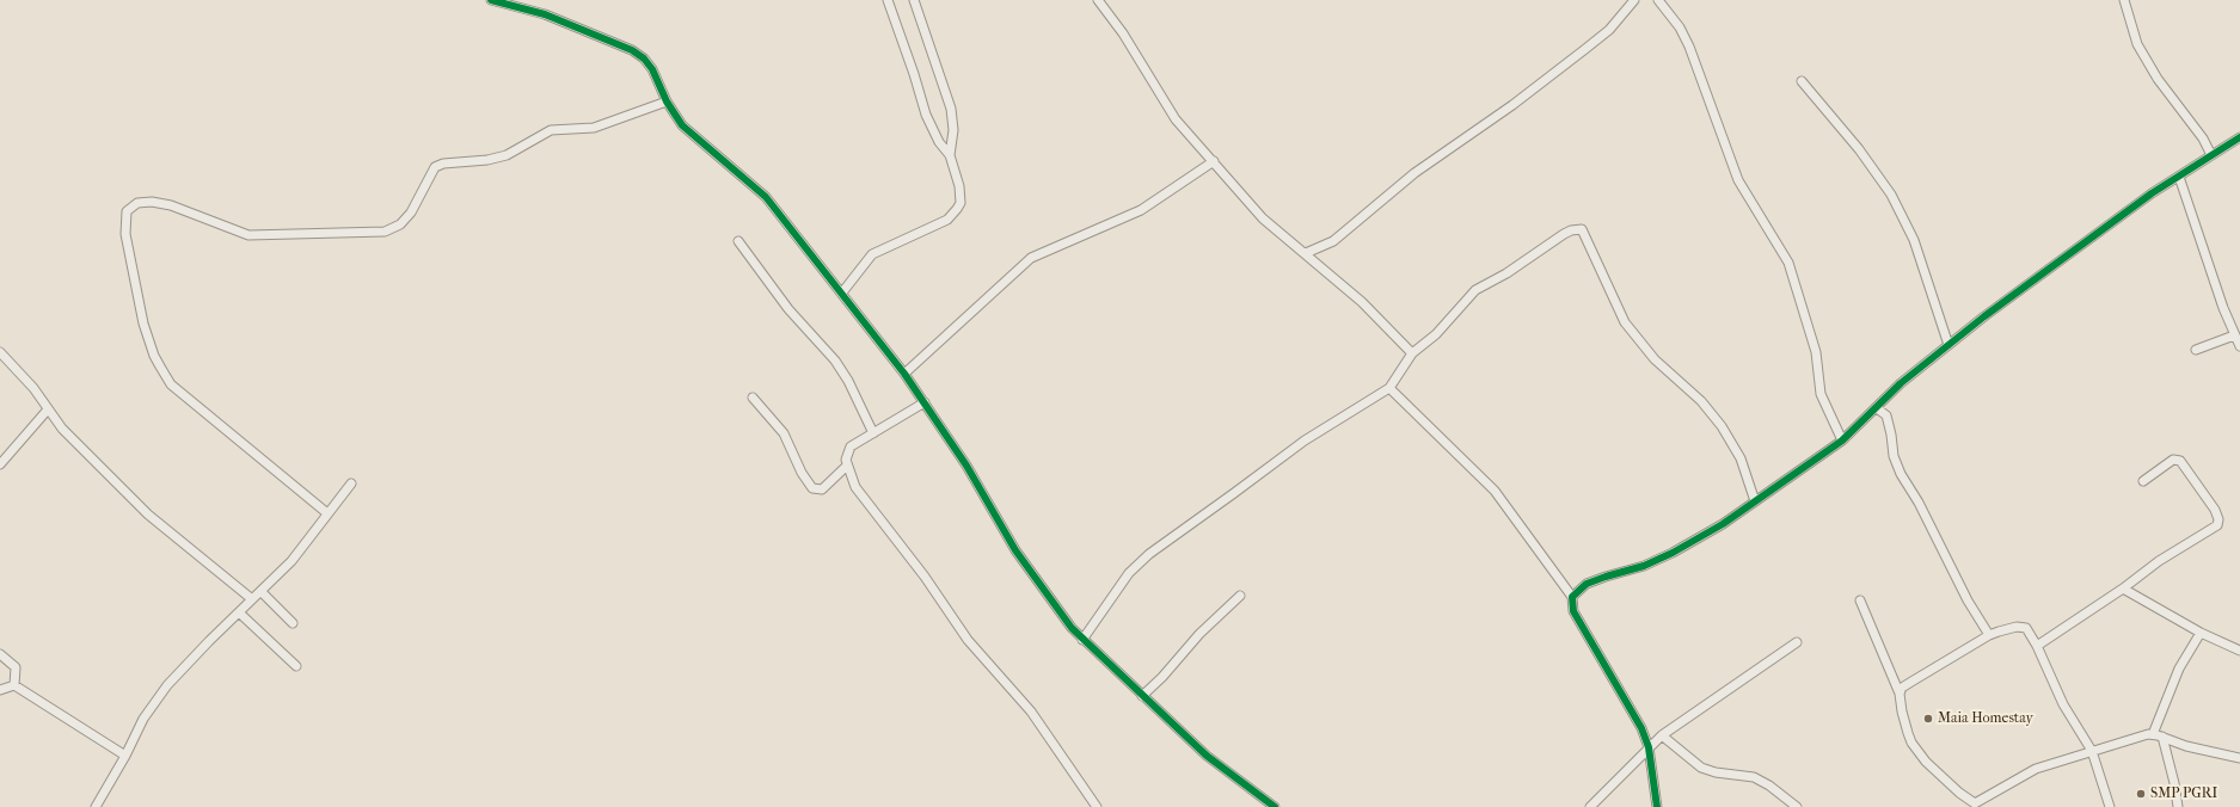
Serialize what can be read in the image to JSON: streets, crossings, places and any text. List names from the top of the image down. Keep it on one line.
{"places":["Maia Homestay","SMP PGRI"]}
